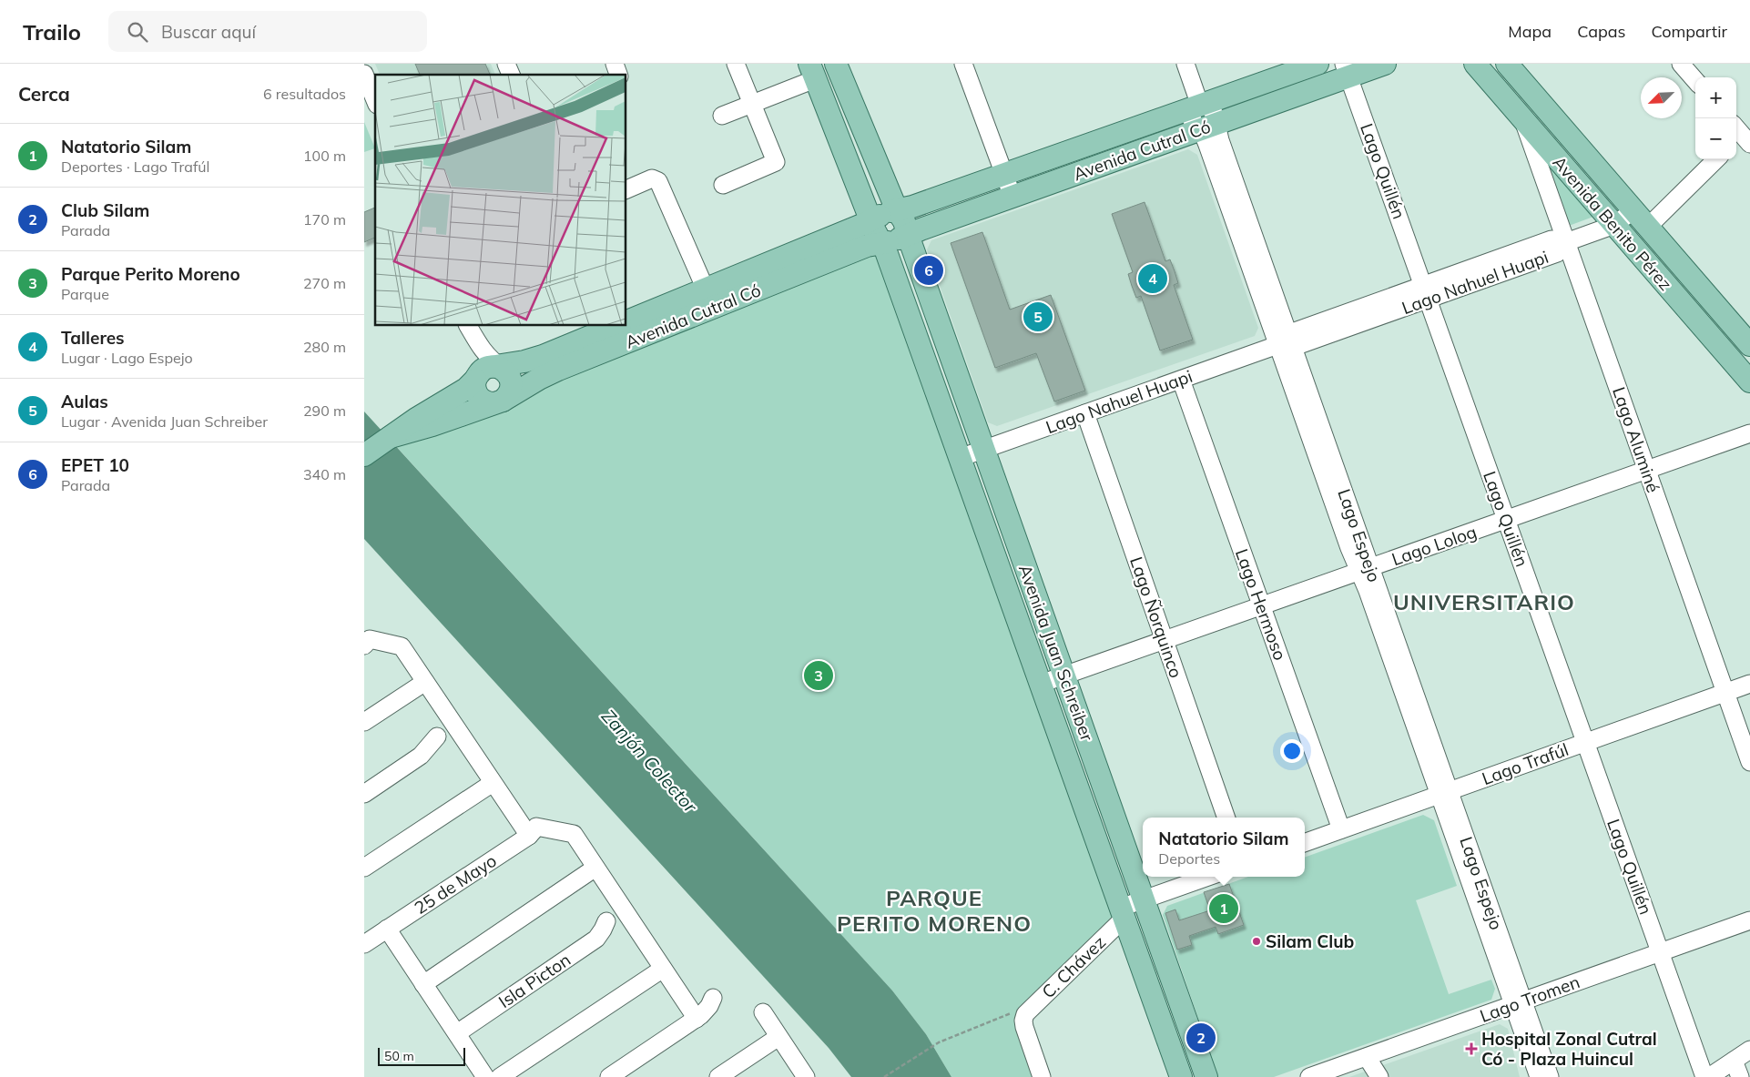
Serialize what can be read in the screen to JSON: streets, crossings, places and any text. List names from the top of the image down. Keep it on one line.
{"streets":{"main road":["Avenida Cutral Có","Avenida Benito Pérez","Avenida Juan Schreiber"],"street":["Lago Quillén","Lago Nahuel Huapi","Lago Aluminé","Lago Espejo","Lago Lolog","Lago Hermoso","Lago Ñorquinco","Lago Trafúl","25 de Mayo","C. Chávez","Isla Picton","Lago Tromen"]},"crossings":[["Avenida Cutral Có","Lago Quillén"],["Avenida Cutral Có","Lago Espejo"],["Avenida Cutral Có","Avenida Juan Schreiber"],["Lago Quillén","Lago Nahuel Huapi"],["Lago Quillén","Lago Lolog"],["Lago Quillén","Lago Trafúl"],["Lago Quillén","Lago Tromen"],["Avenida Benito Pérez","Lago Nahuel Huapi"],["Avenida Benito Pérez","Lago Aluminé"],["Lago Nahuel Huapi","Lago Aluminé"],["Lago Nahuel Huapi","Lago Espejo"],["Lago Nahuel Huapi","Lago Hermoso"],["Lago Nahuel Huapi","Lago Ñorquinco"],["Lago Nahuel Huapi","Avenida Juan Schreiber"],["Lago Aluminé","Lago Lolog"],["Lago Aluminé","Lago Trafúl"],["Lago Espejo","Lago Lolog"],["Lago Espejo","Lago Trafúl"],["Lago Espejo","Lago Tromen"],["Lago Lolog","Lago Hermoso"],["Lago Lolog","Lago Ñorquinco"],["Lago Lolog","Avenida Juan Schreiber"],["Lago Hermoso","Lago Trafúl"],["Avenida Juan Schreiber","C. Chávez"]],"districts":["UNIVERSITARIO","PARQUE PERITO MORENO"],"water":["Zanjón Colector"],"places":{"other":["Silam Club"],"health":["Hospital Zonal Cutral Có - Plaza Huincul"]},"scale_bar":"50 m","north":"bottom left","page":{"header":"Trailo","search":"Buscar aquí","nav":["Mapa","Capas","Compartir"],"heading":["Cerca","6 resultados"],"map_buttons":["+","−"],"list":[{"mark":"1","name":"Natatorio Silam","note":"Deportes · Lago Trafúl","value":"100 m"},{"mark":"2","name":"Club Silam","note":"Parada","value":"170 m"},{"mark":"3","name":"Parque Perito Moreno","note":"Parque","value":"270 m"},{"mark":"4","name":"Talleres","note":"Lugar · Lago Espejo","value":"280 m"},{"mark":"5","name":"Aulas","note":"Lugar · Avenida Juan Schreiber","value":"290 m"},{"mark":"6","name":"EPET 10","note":"Parada","value":"340 m"}],"pins":["6","4","5","3","1","2"],"popup":["Natatorio Silam","Deportes"],"scale":"50 m"}}
